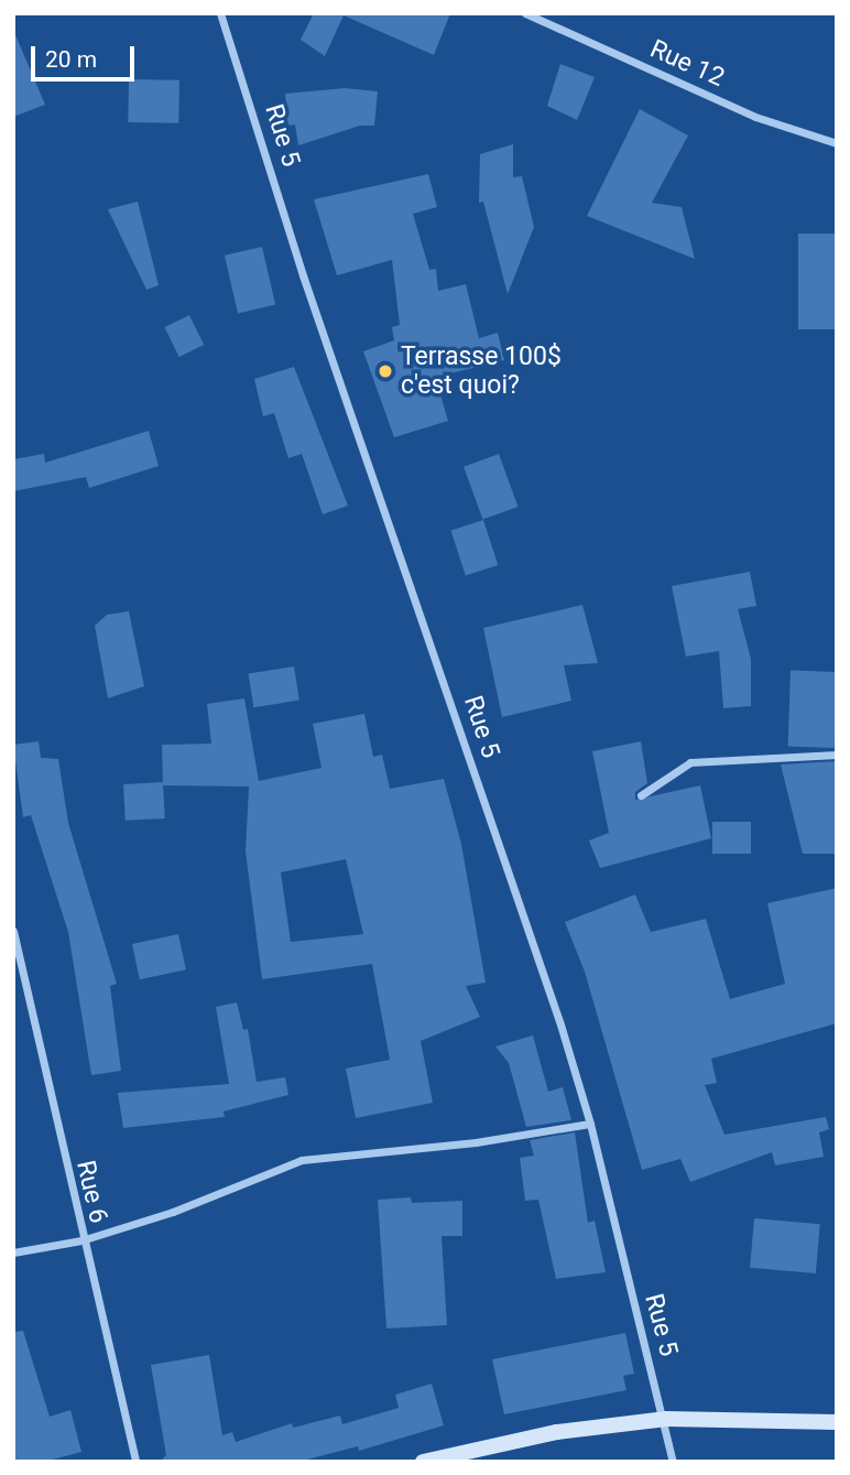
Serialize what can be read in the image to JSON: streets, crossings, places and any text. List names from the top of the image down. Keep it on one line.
{"streets":{"street":["Rue 12","Rue 5","Rue 6"]},"places":["Terrasse 100$ c'est quoi?"],"scale_bar":"20 m"}
